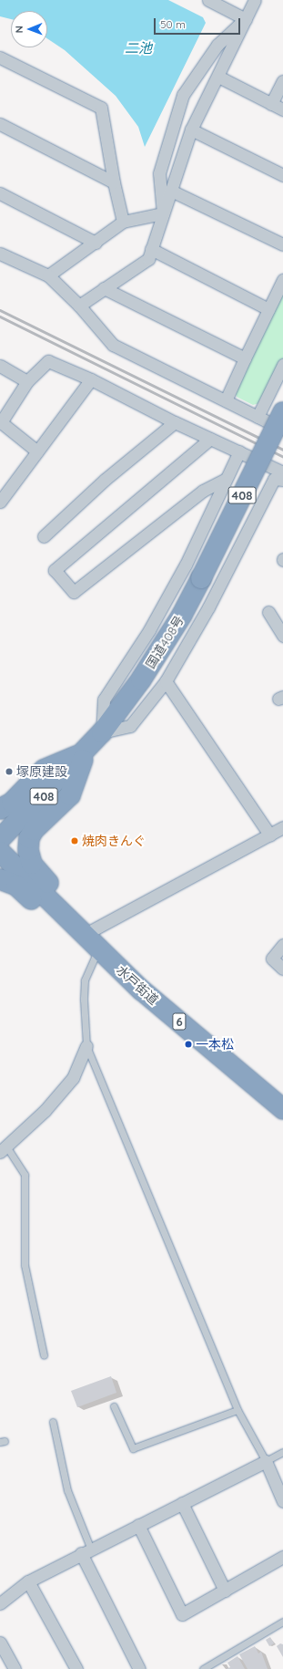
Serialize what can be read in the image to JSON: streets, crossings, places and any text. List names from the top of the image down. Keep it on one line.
{"streets":{"highway":["408","国道408号","水戸街道","6"]},"water":["二池"],"places":["塚原建設","焼肉きんぐ","一本松"],"scale_bar":"50 m","north":"left"}
